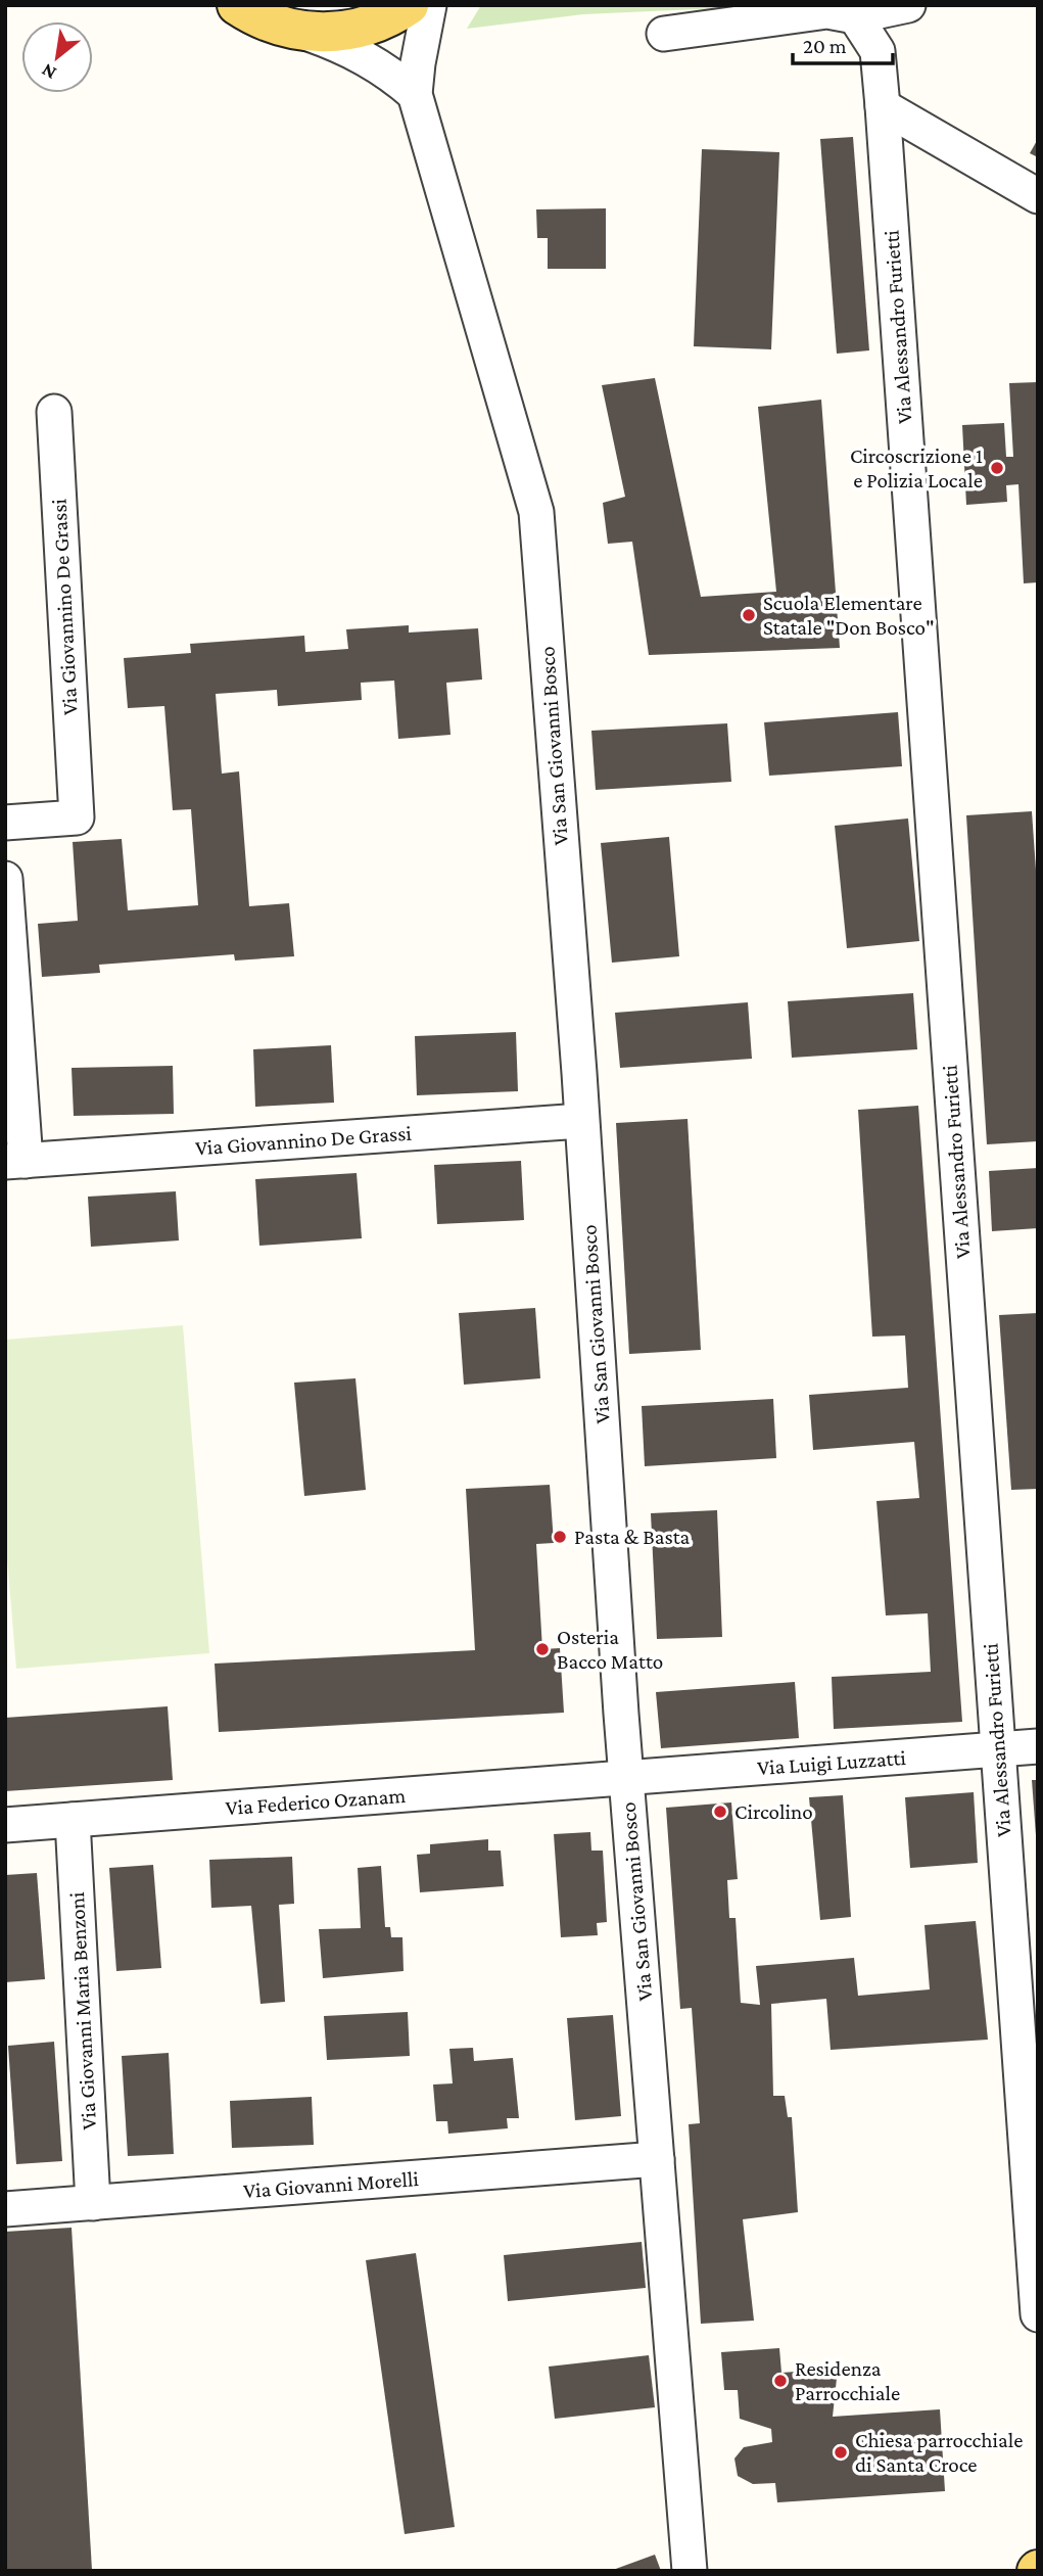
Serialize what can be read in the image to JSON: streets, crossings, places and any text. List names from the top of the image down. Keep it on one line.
{"streets":{"street":["Via Alessandro Furietti","Via Giovannino De Grassi","Via San Giovanni Bosco","Via Luigi Luzzatti","Via Federico Ozanam","Via Giovanni Maria Benzoni","Via Giovanni Morelli"]},"crossings":[["Via Alessandro Furietti","Via Luigi Luzzatti"],["Via Giovannino De Grassi","Via San Giovanni Bosco"],["Via San Giovanni Bosco","Via Luigi Luzzatti"],["Via San Giovanni Bosco","Via Federico Ozanam"],["Via San Giovanni Bosco","Via Giovanni Morelli"],["Via Luigi Luzzatti","Via Federico Ozanam"],["Via Federico Ozanam","Via Giovanni Maria Benzoni"],["Via Giovanni Maria Benzoni","Via Giovanni Morelli"]],"places":["Circoscrizione 1 e Polizia Locale","Scuola Elementare Statale \"Don Bosco\"","Pasta & Basta","Osteria Bacco Matto","Circolino","Residenza Parrocchiale","Chiesa parrocchiale di Santa Croce"],"scale_bar":"20 m","north":"bottom left"}
